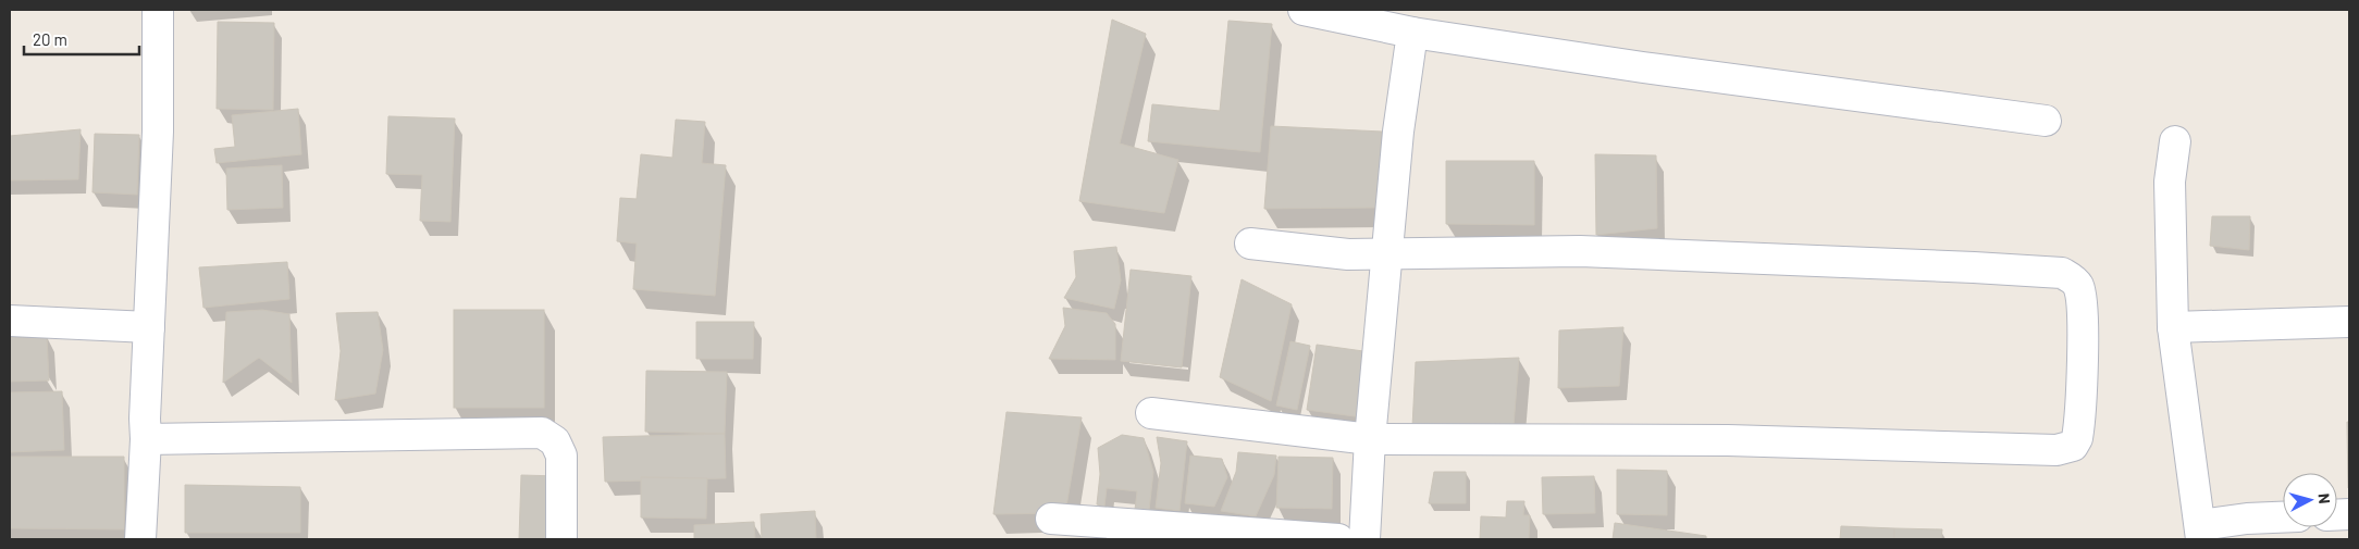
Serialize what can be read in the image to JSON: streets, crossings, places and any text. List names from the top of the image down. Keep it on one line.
{"scale_bar":"20 m","north":"right"}
